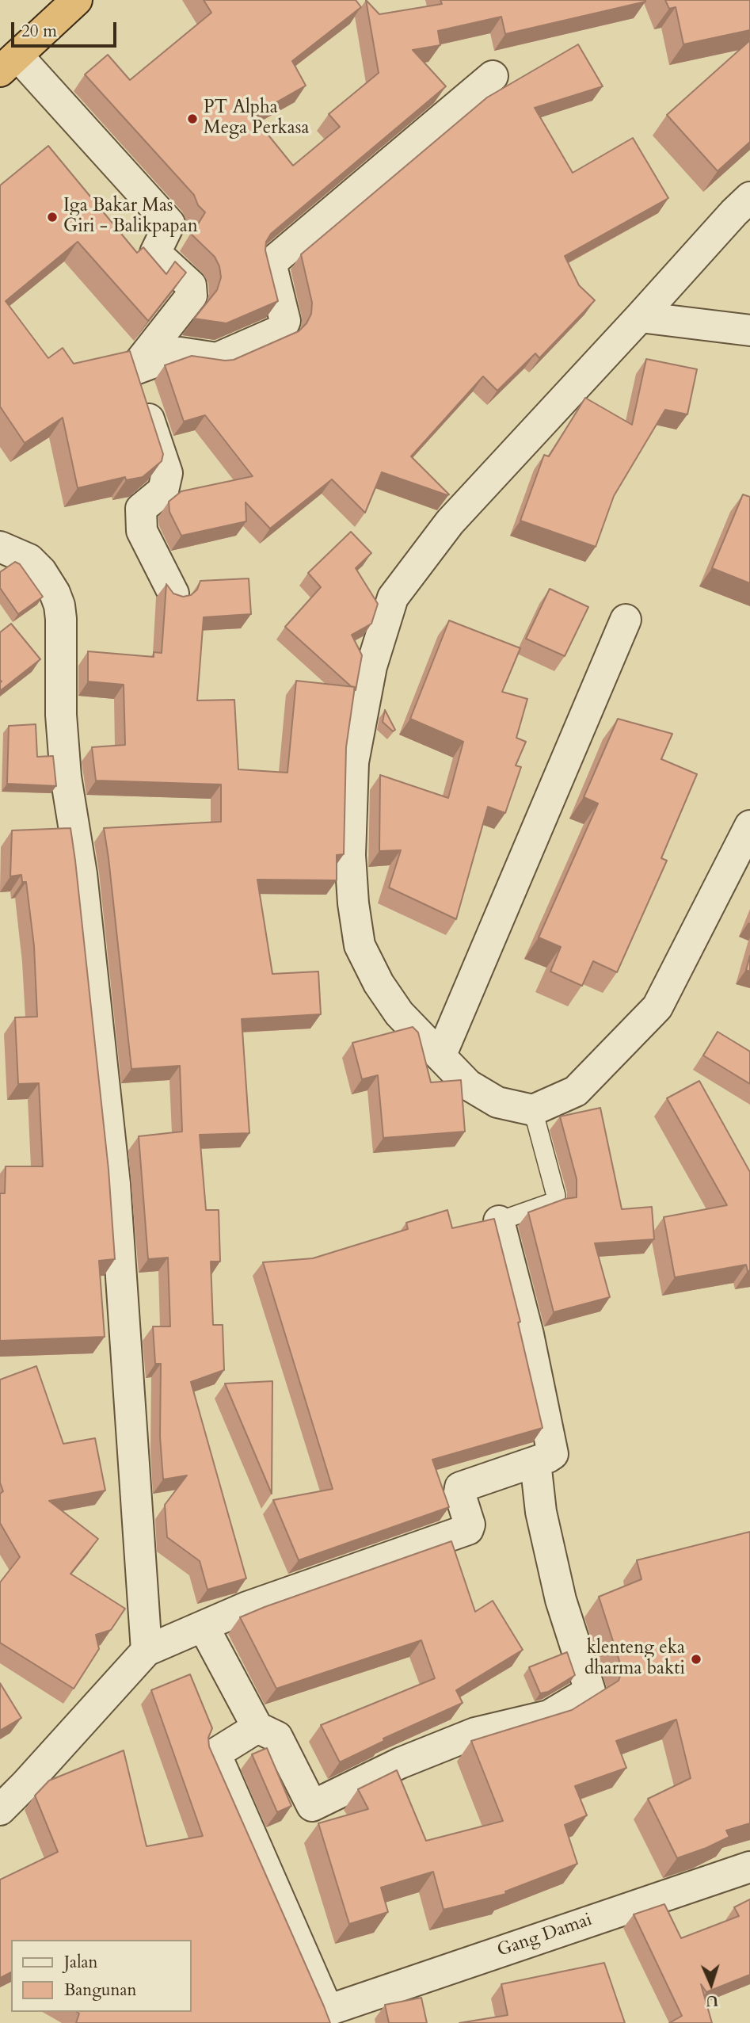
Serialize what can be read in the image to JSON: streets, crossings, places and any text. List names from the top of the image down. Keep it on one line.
{"streets":{"street":["Gang Damai"]},"places":["PT Alpha Mega Perkasa","Iga Bakar Mas Giri - Balikpapan","klenteng eka dharma bakti"],"legend":["Jalan","Bangunan"],"scale_bar":"20 m","north":"bottom"}
